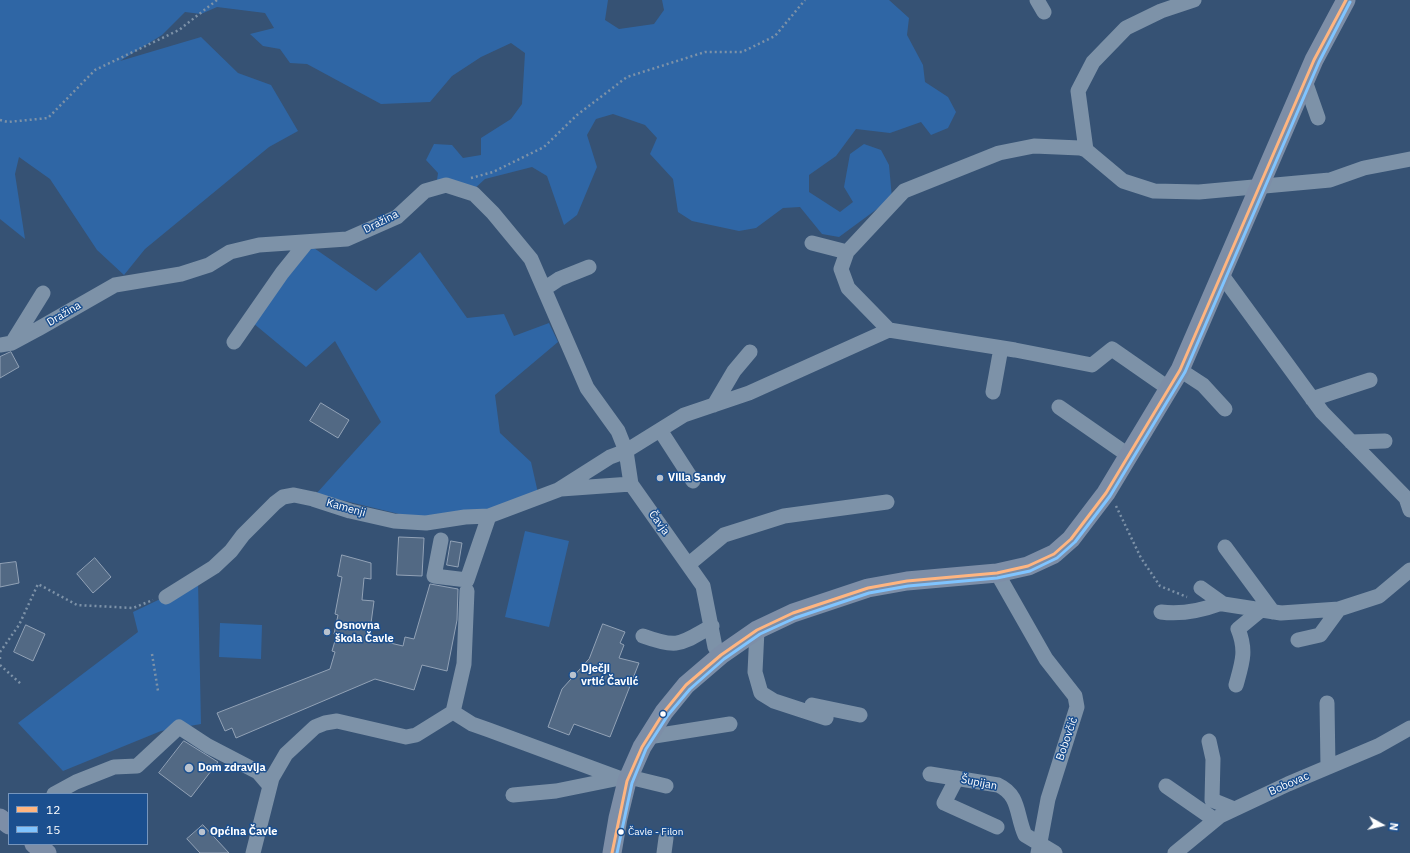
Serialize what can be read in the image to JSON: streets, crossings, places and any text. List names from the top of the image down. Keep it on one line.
{"streets":{"street":["Dražina","Kamenji","Čavja","Bobovčić","Šupijan","Bobovac"]},"crossings":[["Dražina","Kamenji"],["Dražina","Čavja"],["Kamenji","Čavja"],["Bobovčić","Šupijan"]],"places":["Villa Sandy","Osnovna škola Čavle","Dječji vrtić Čavlić","Dom zdravlja","Općina Čavle","Čavle - Filon"],"lines":["transit line 12","transit line 15"],"legend":["12","15"],"north":"right"}
